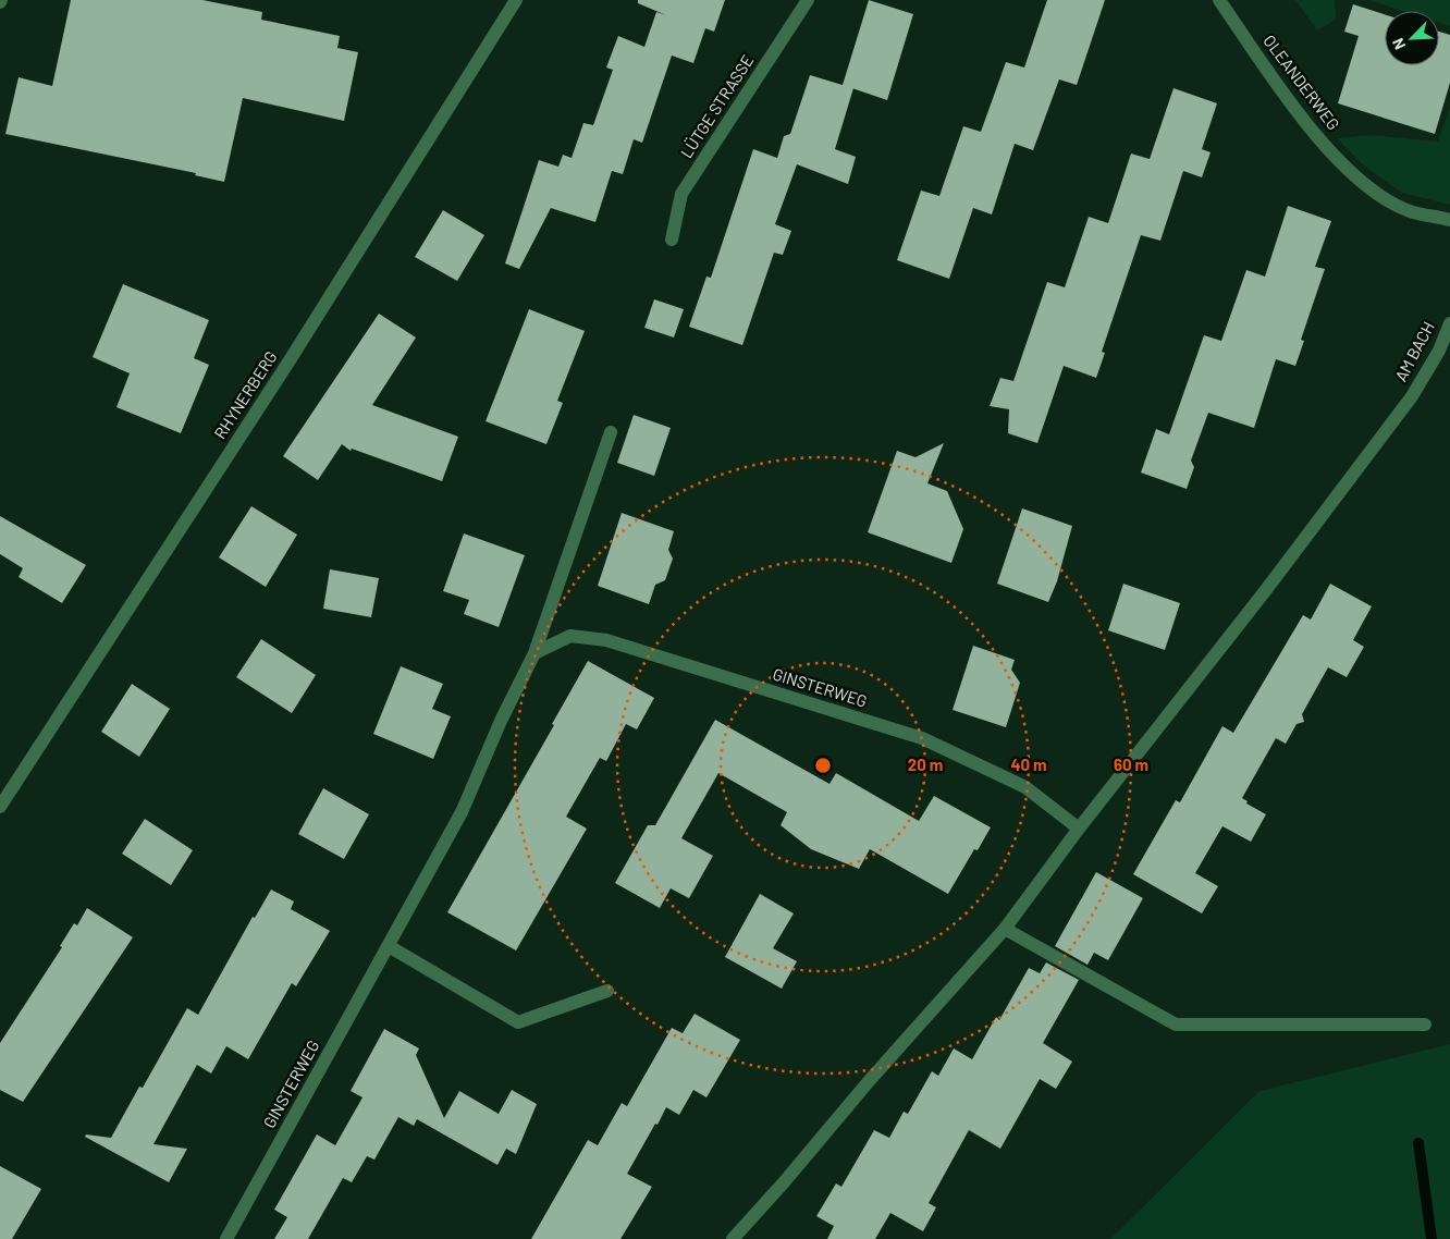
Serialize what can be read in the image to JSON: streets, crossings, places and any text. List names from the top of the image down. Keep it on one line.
{"streets":{"street":["OLEANDERWEG","LÜTGE STRASSE","AM BACH","RHYNERBERG","GINSTERWEG"]},"crossings":[["AM BACH","GINSTERWEG"]],"north":"bottom left","rings":["20 m","40 m","60 m"]}
